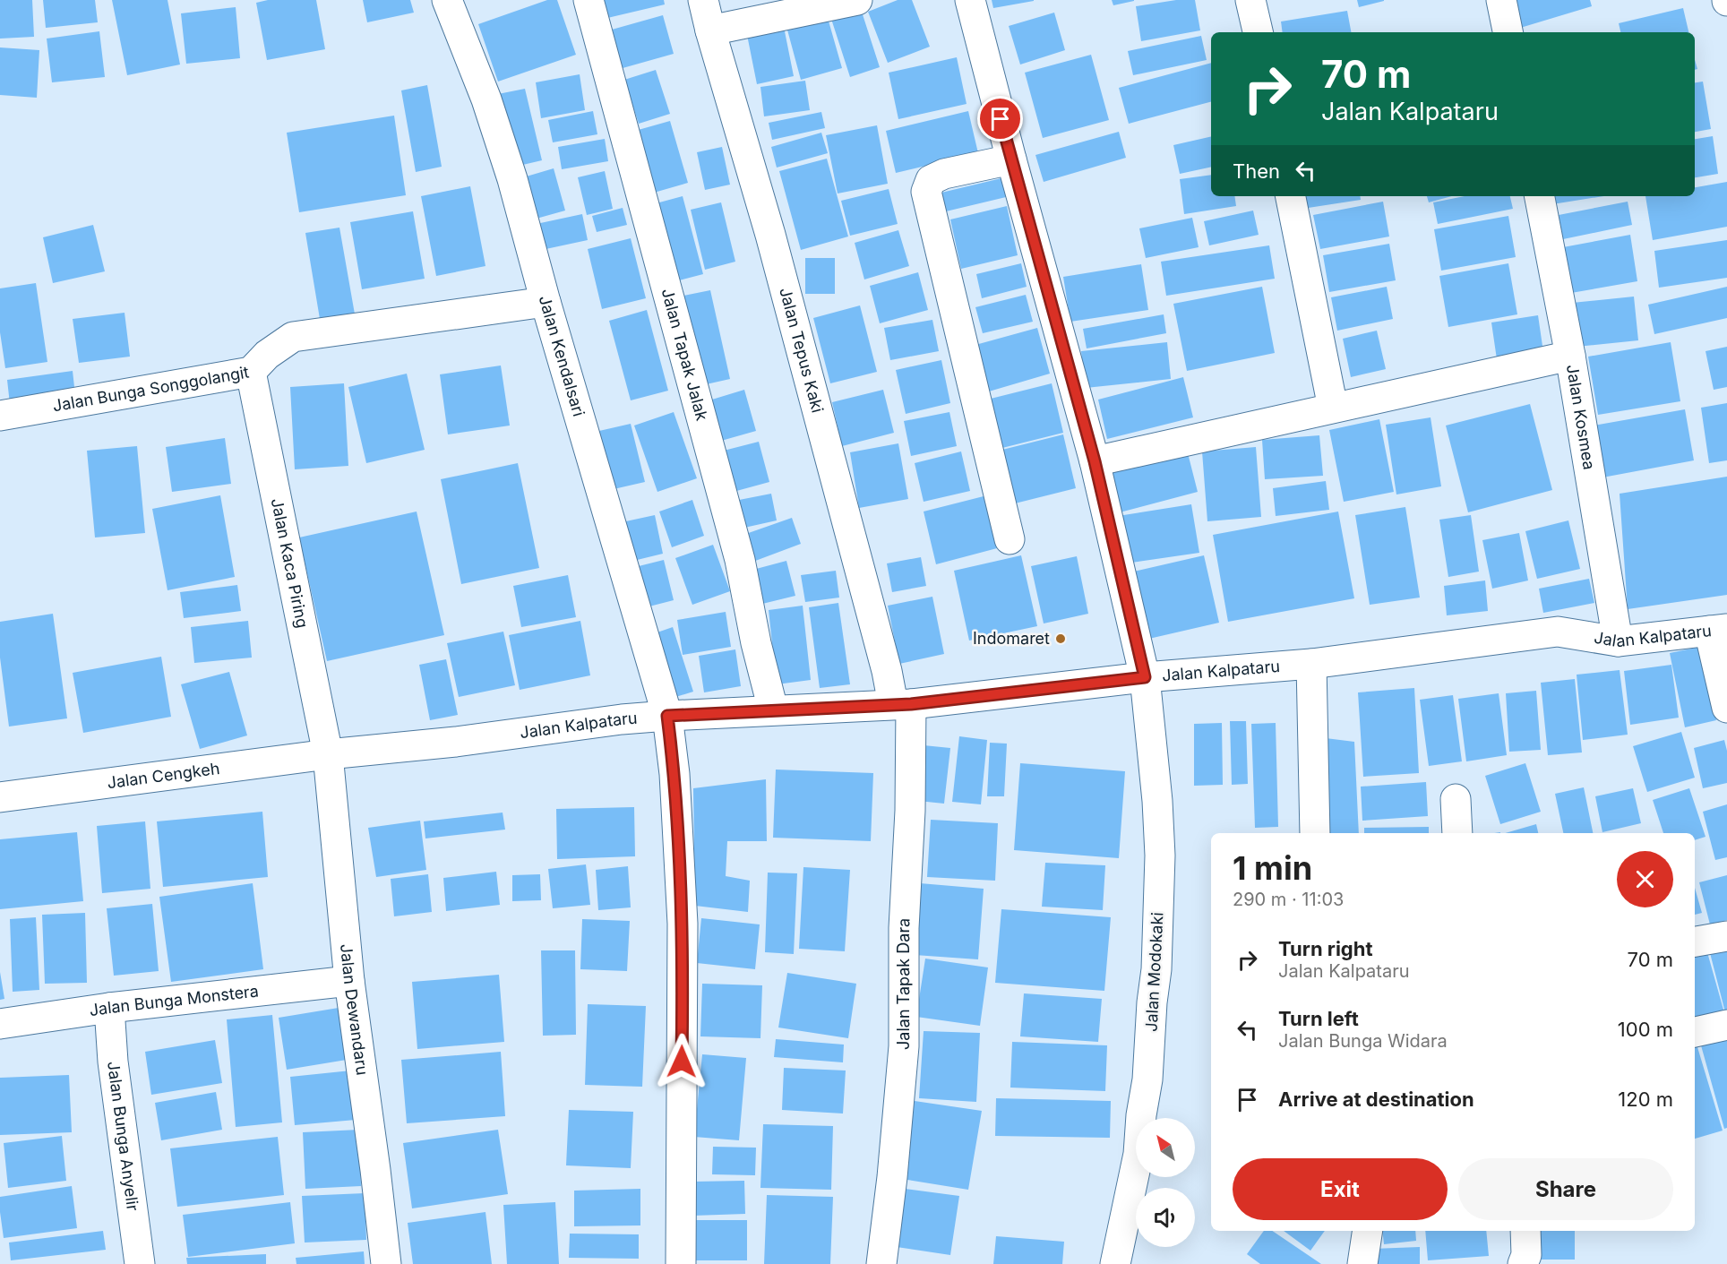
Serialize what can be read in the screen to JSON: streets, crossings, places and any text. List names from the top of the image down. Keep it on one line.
{"streets":{"street":["Jalan Tepus Kaki","Jalan Tapak Jalak","Jalan Kendalsari","Jalan Bunga Songgolangit","Jalan Kosmea","Jalan Kaca Piring","Jalan Kalpataru","Jalan Cengkeh","Jalan Modokaki","Jalan Tapak Dara","Jalan Bunga Monstera","Jalan Dewandaru","Jalan Bunga Anyelir"]},"crossings":[["Jalan Tepus Kaki","Jalan Kalpataru"],["Jalan Tepus Kaki","Jalan Tapak Dara"],["Jalan Tapak Jalak","Jalan Kalpataru"],["Jalan Kendalsari","Jalan Bunga Songgolangit"],["Jalan Kendalsari","Jalan Kalpataru"],["Jalan Bunga Songgolangit","Jalan Kaca Piring"],["Jalan Kosmea","Jalan Kalpataru"],["Jalan Kaca Piring","Jalan Kalpataru"],["Jalan Kaca Piring","Jalan Cengkeh"],["Jalan Kaca Piring","Jalan Dewandaru"],["Jalan Kalpataru","Jalan Cengkeh"],["Jalan Kalpataru","Jalan Modokaki"],["Jalan Kalpataru","Jalan Tapak Dara"],["Jalan Kalpataru","Jalan Dewandaru"],["Jalan Cengkeh","Jalan Dewandaru"],["Jalan Bunga Monstera","Jalan Dewandaru"],["Jalan Bunga Monstera","Jalan Bunga Anyelir"]],"places":["Indomaret"],"north":"top left","page":{"turn":["70 m","Jalan Kalpataru"],"then":"Then","heading":["1 min","290 m · 11:03"],"list":[{"name":"Turn right","note":"Jalan Kalpataru","value":"70 m"},{"name":"Turn left","note":"Jalan Bunga Widara","value":"100 m"},{"name":"Arrive at destination","value":"120 m"}],"buttons":["Exit","Share"]}}
